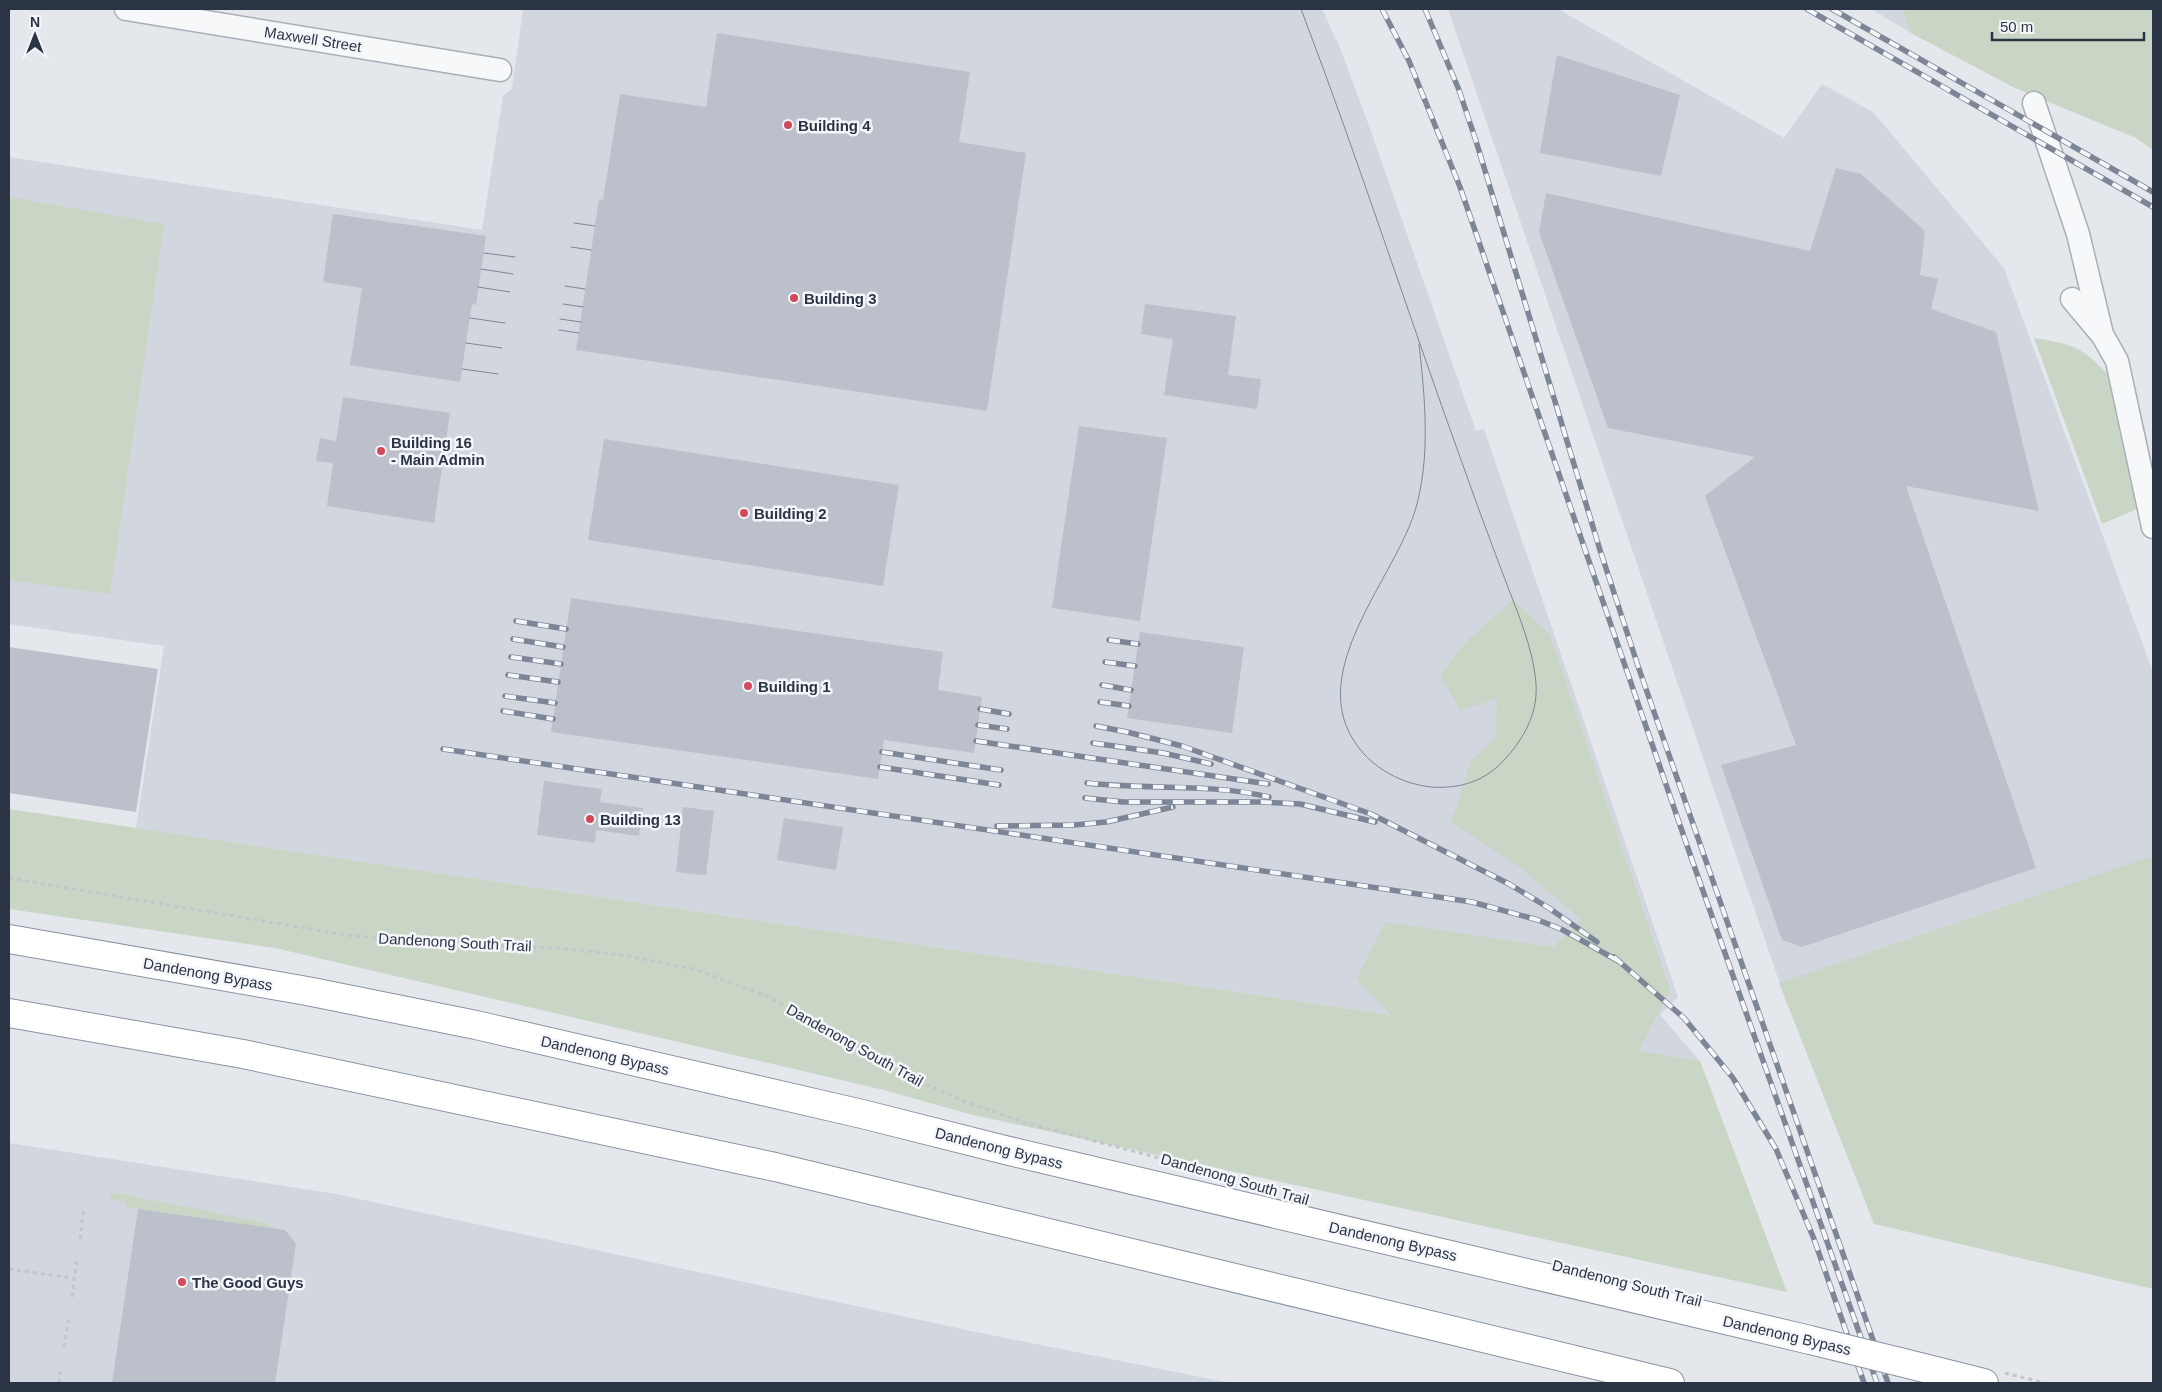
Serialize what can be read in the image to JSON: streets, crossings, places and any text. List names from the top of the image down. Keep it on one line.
{"streets":{"highway":["Dandenong Bypass"],"street":["Maxwell Street"],"path":["Dandenong South Trail"]},"places":["Building 4","Building 3","Building 16 - Main Admin","Building 2","Building 1","Building 13","The Good Guys"],"scale_bar":"50 m","north":"top"}
